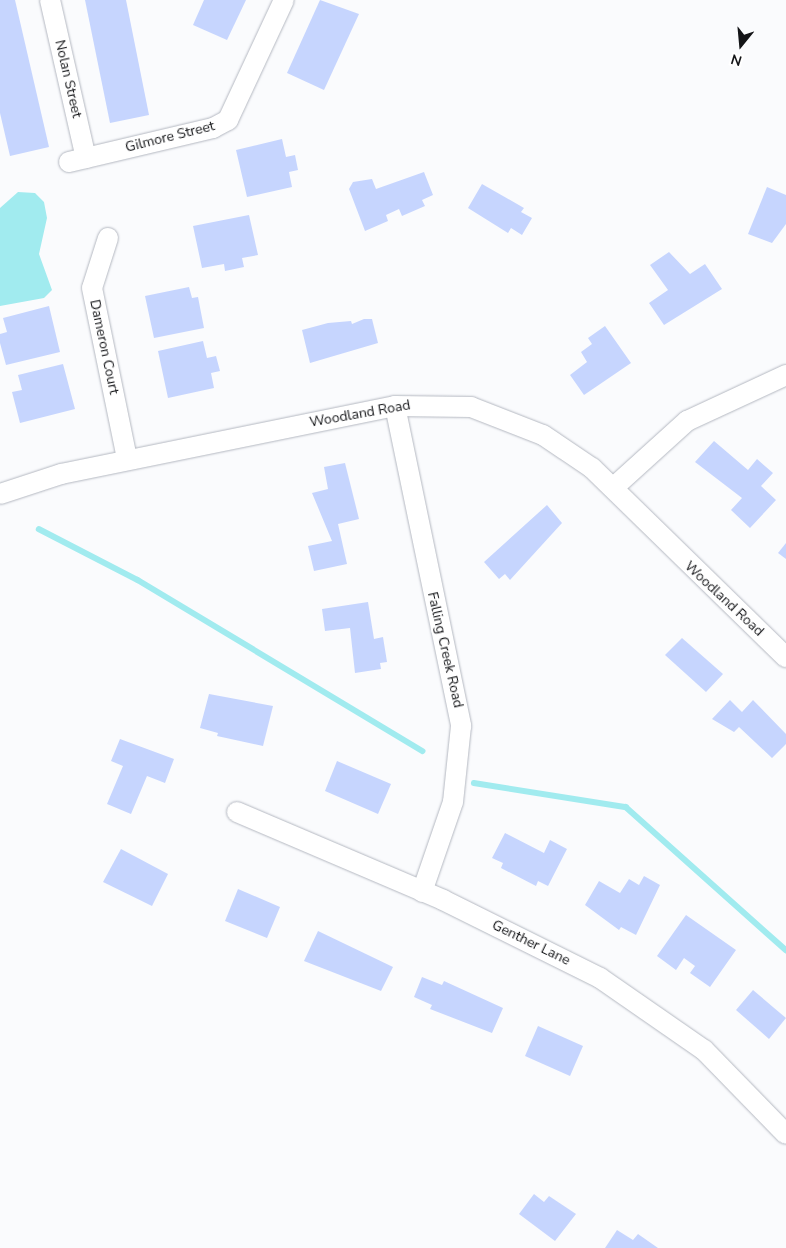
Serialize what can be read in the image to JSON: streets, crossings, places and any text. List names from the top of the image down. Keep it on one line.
{"streets":{"street":["Nolan Street","Gilmore Street","Dameron Court","Woodland Road","Falling Creek Road","Genther Lane"]},"crossings":[["Nolan Street","Gilmore Street"],["Dameron Court","Woodland Road"],["Woodland Road","Falling Creek Road"],["Falling Creek Road","Genther Lane"]],"north":"bottom"}
